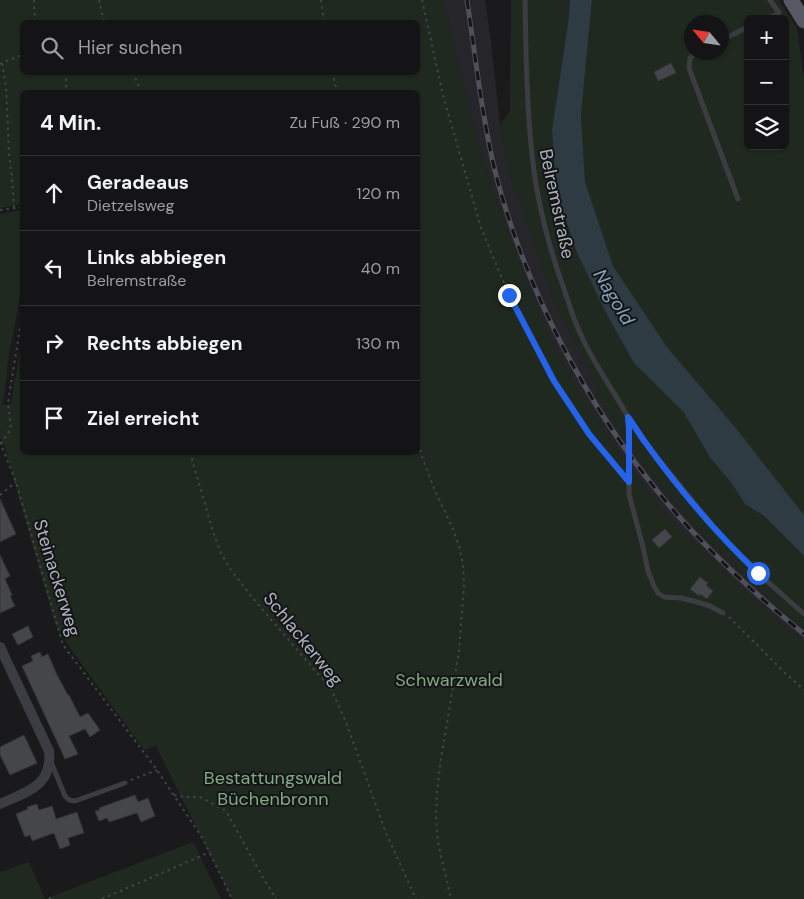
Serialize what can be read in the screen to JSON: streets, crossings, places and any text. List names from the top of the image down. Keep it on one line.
{"streets":{"lane":["Belremstraße"],"path":["Steinackerweg","Schlackerweg"]},"water":["Nagold"],"parks":["Schwarzwald","Bestattungswald Büchenbronn"],"north":"top left","page":{"map_buttons":["+","−"],"search":"Hier suchen","heading":["4 Min.","Zu Fuß · 290 m"],"list":[["Geradeaus","Dietzelsweg","120 m"],["Links abbiegen","Belremstraße","40 m"],["Rechts abbiegen","130 m"],"Ziel erreicht"]}}
